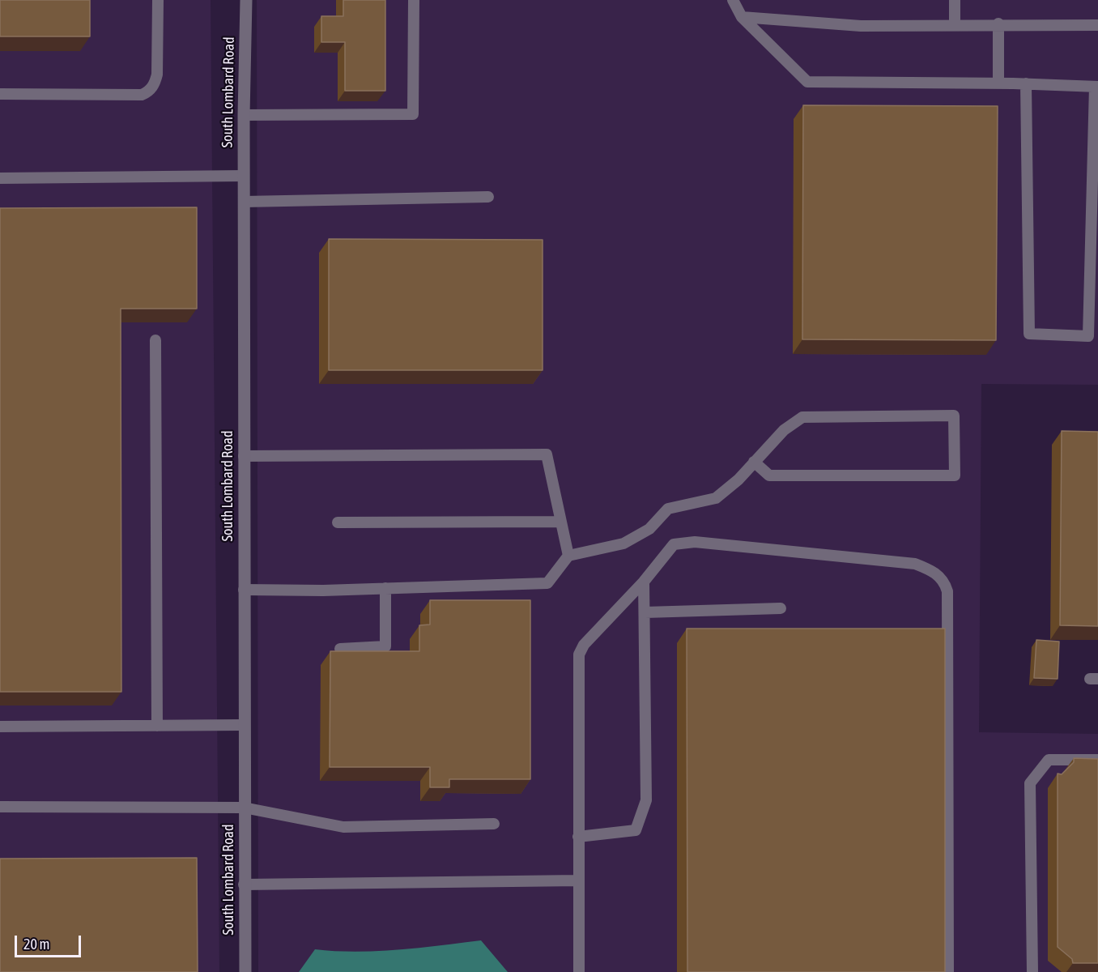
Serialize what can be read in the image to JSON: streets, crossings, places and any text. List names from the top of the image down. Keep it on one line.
{"streets":{"street":["South Lombard Road"]},"scale_bar":"20 m"}
